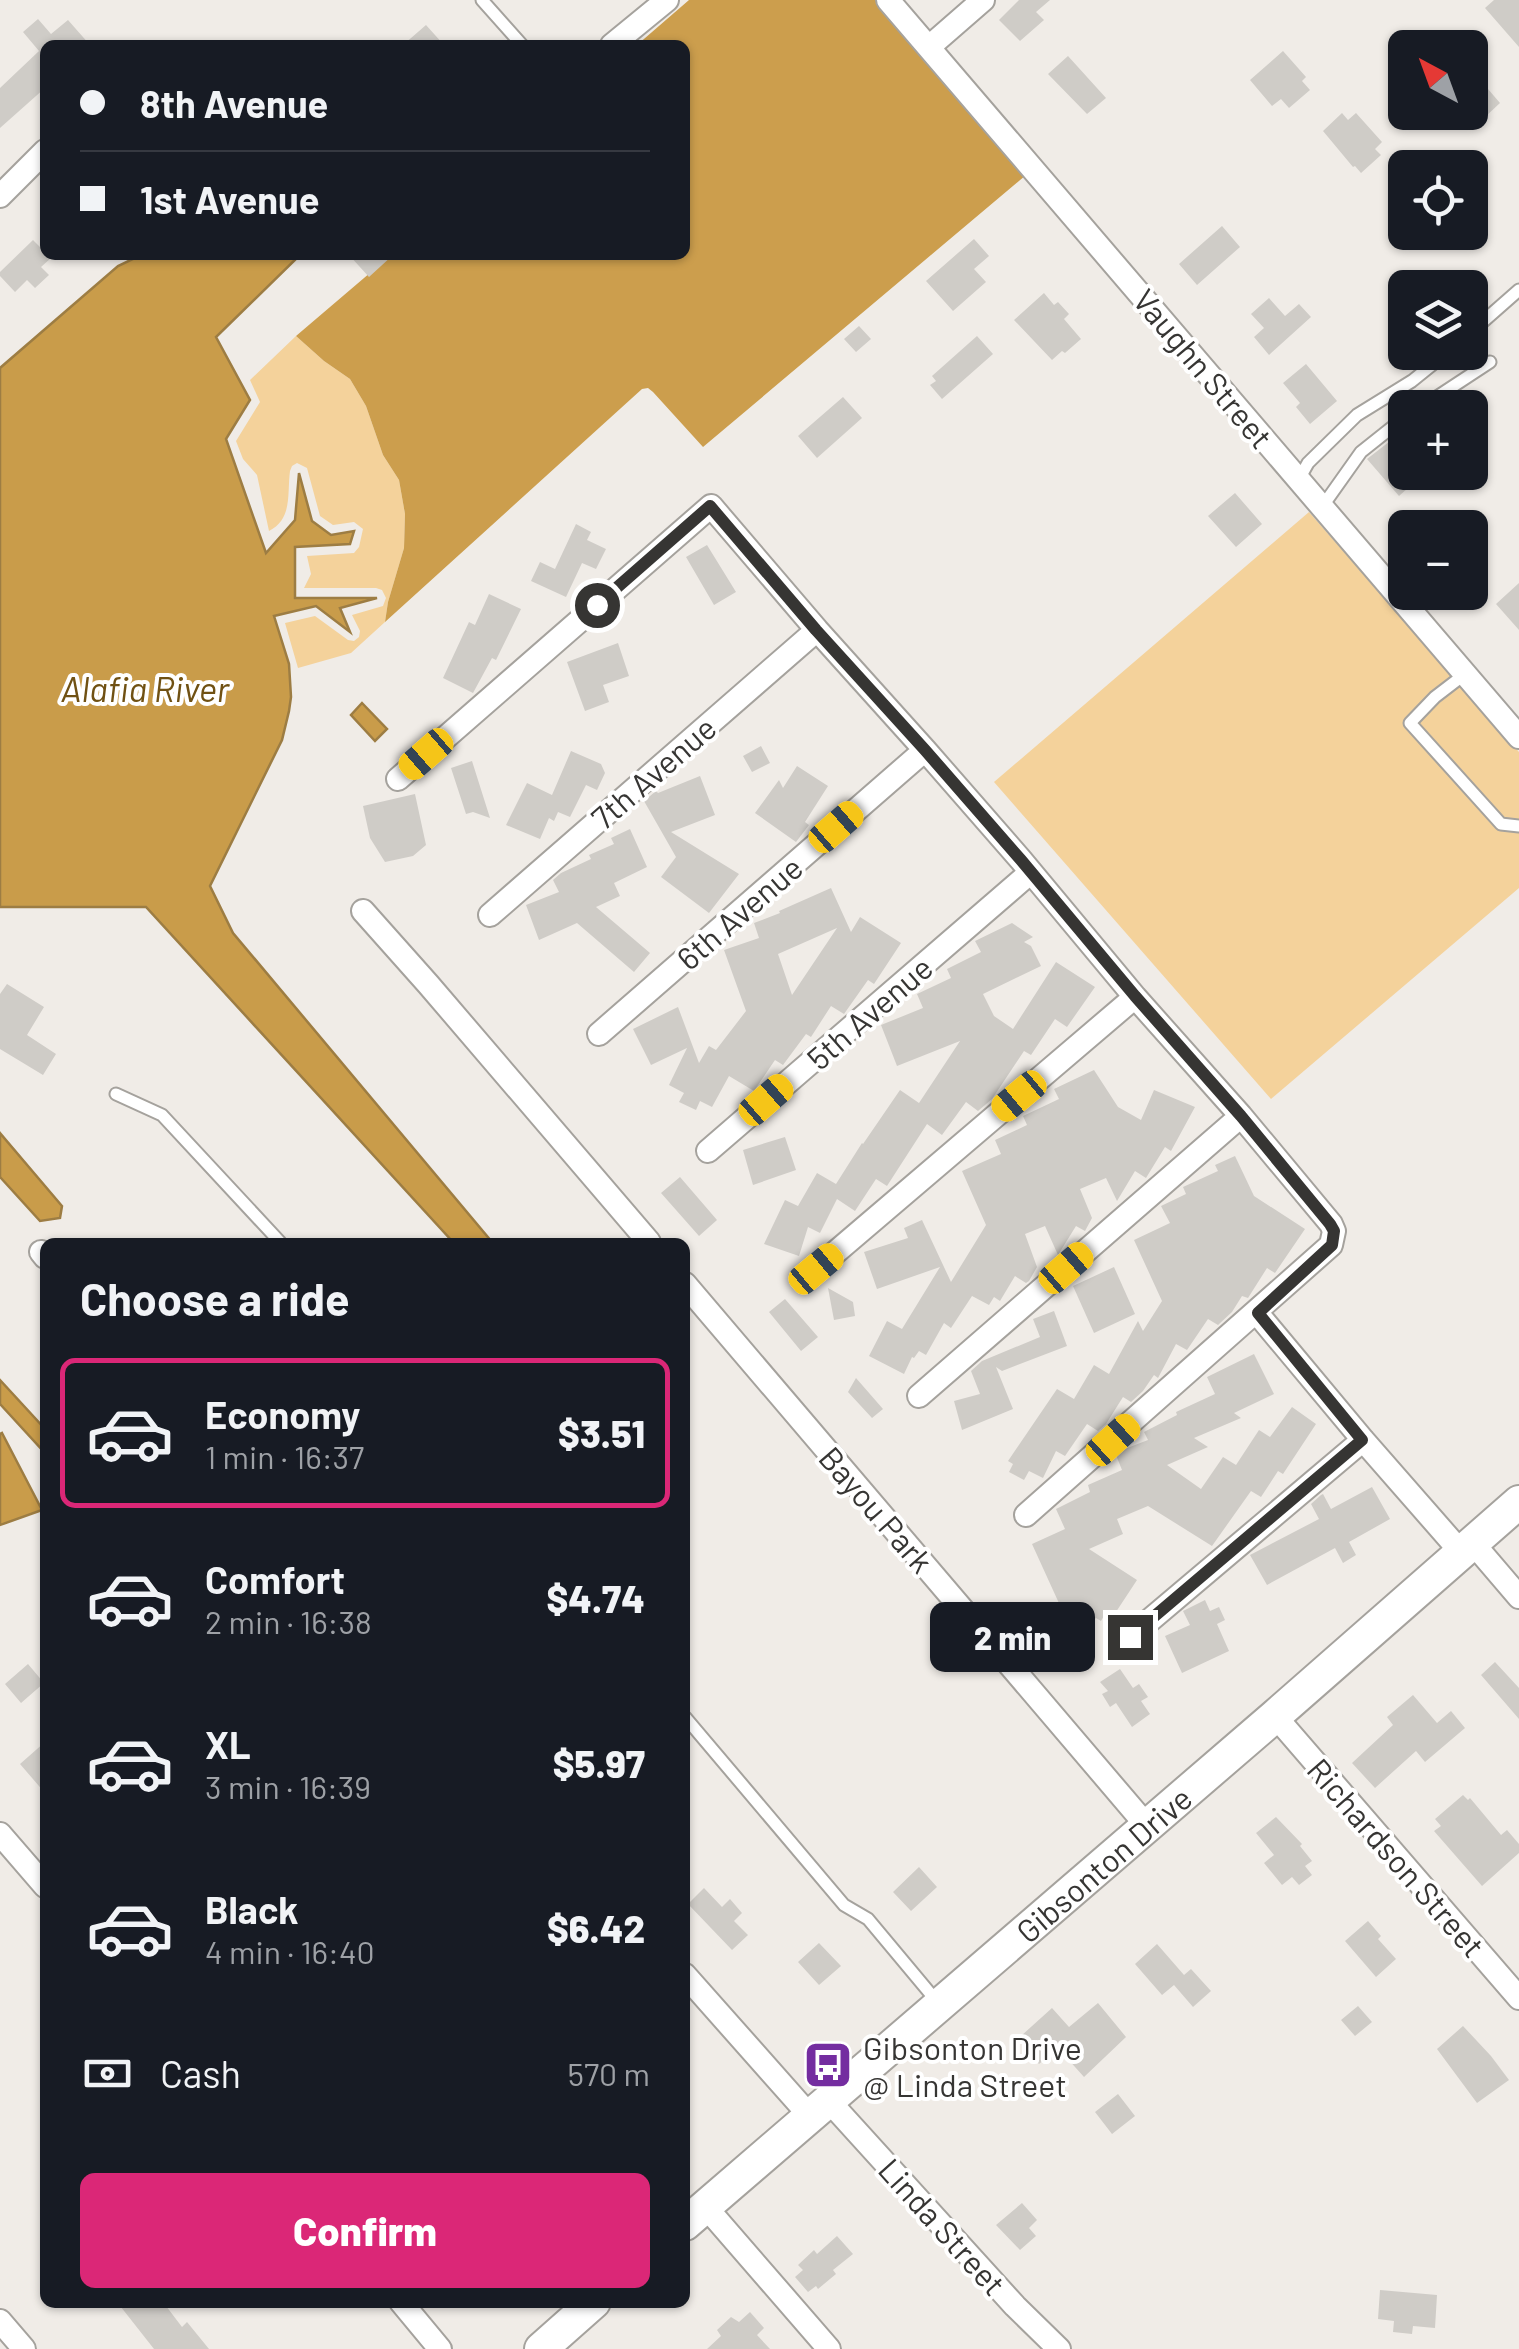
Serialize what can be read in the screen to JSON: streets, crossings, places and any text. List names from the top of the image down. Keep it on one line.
{"streets":{"main road":["Gibsonton Drive"],"street":["Vaughn Street","7th Avenue","6th Avenue","5th Avenue","Bayou Park","Richardson Street","Linda Street"]},"crossings":[["Bayou Park","Gibsonton Drive"],["Richardson Street","Gibsonton Drive"],["Gibsonton Drive","Linda Street"]],"water":["Alafia River"],"places":{"bus stop":["Gibsonton Drive @ Linda Street"]},"north":"top left","page":{"map_buttons":["+","−"],"banner":["8th Avenue","1st Avenue"],"heading":"Choose a ride","list":[{"name":"Economy","note":"1 min · 16:37","value":"$3.51"},{"name":"Comfort","note":"2 min · 16:38","value":"$4.74"},{"name":"XL","note":"3 min · 16:39","value":"$5.97"},{"name":"Black","note":"4 min · 16:40","value":"$6.42"}],"bubble":"2 min","pay":["Cash","570 m"],"buttons":"Confirm"}}
